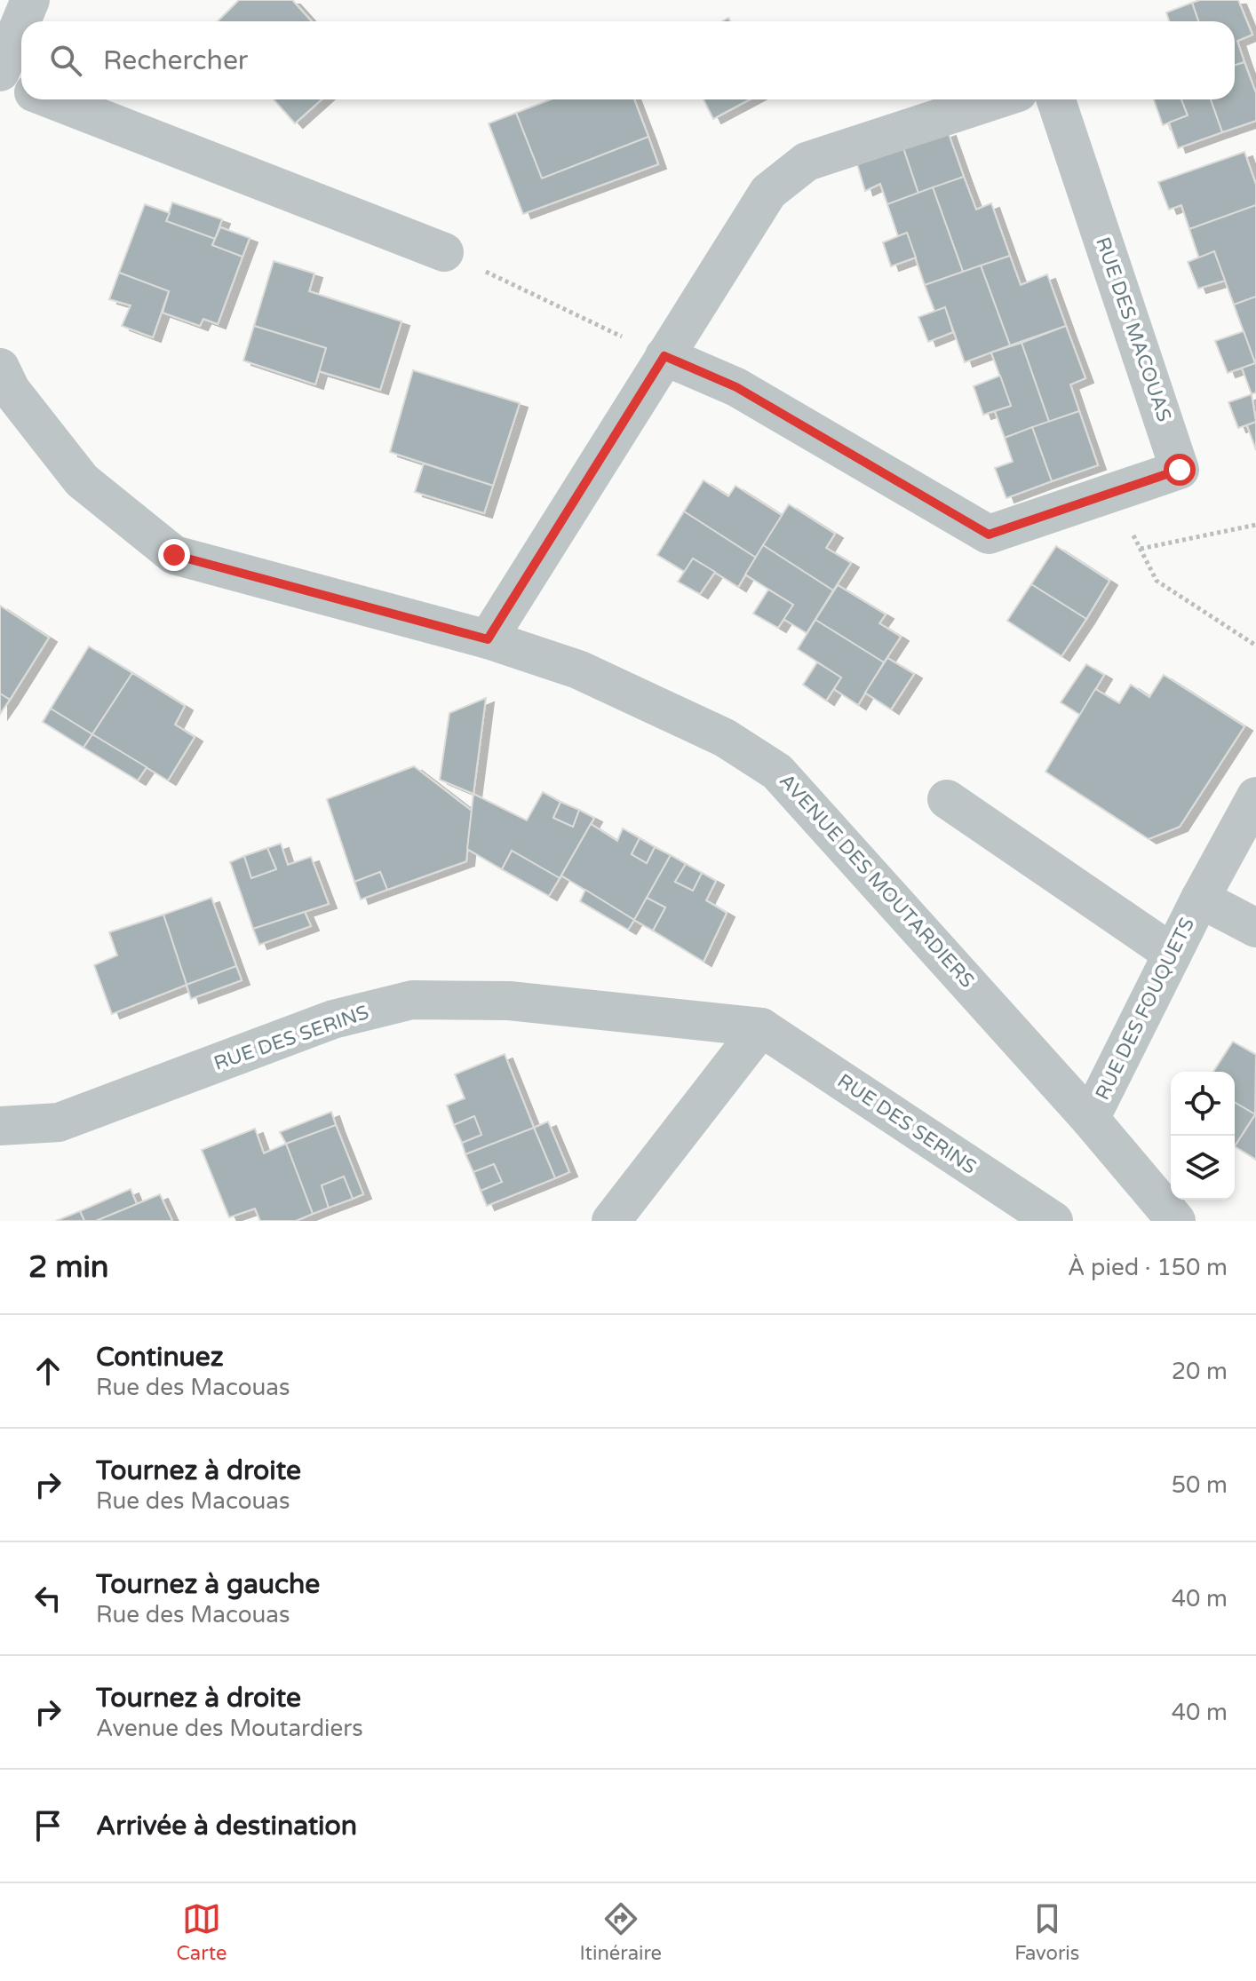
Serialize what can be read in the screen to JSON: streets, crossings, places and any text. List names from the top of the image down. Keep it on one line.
{"streets":{"street":["RUE DES MACOUAS","AVENUE DES MOUTARDIERS","RUE DES FOUQUETS","RUE DES SERINS"]},"crossings":[["AVENUE DES MOUTARDIERS","RUE DES FOUQUETS"]],"page":{"search":"Rechercher","heading":["2 min","À pied · 150 m"],"list":[["Continuez","Rue des Macouas","20 m"],["Tournez à droite","Rue des Macouas","50 m"],["Tournez à gauche","Rue des Macouas","40 m"],["Tournez à droite","Avenue des Moutardiers","40 m"],"Arrivée à destination"],"nav":["Carte","Itinéraire","Favoris"]}}
